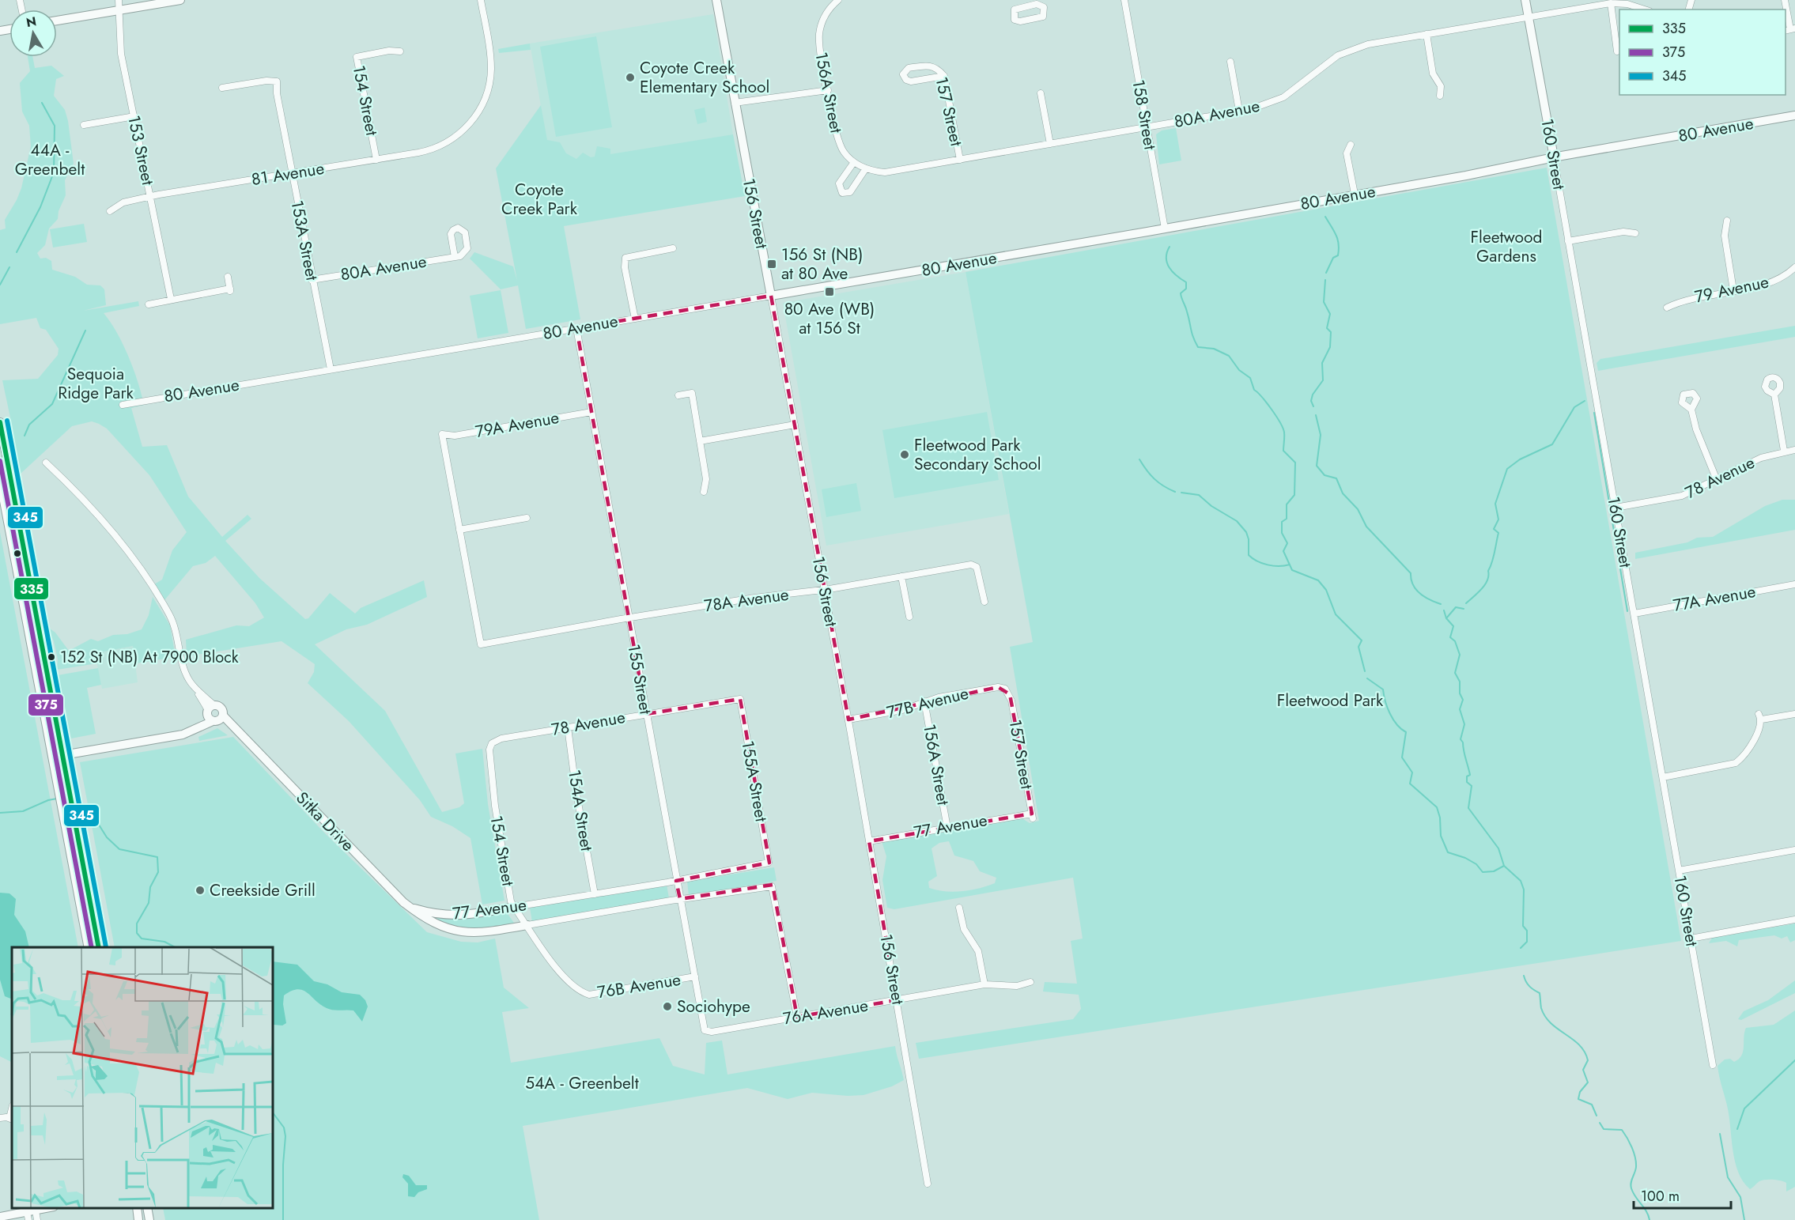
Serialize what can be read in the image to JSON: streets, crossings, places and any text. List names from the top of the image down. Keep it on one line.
{"streets":{"street":["156A Street","154 Street","157 Street","80A Avenue","158 Street","80 Avenue","153 Street","160 Street","81 Avenue","156 Street","153A Street","79 Avenue","79A Avenue","78 Avenue","77A Avenue","78A Avenue","155 Street","77B Avenue","155A Street","154A Street","Sitka Drive","77 Avenue","76B Avenue","76A Avenue"]},"crossings":[["156A Street","80A Avenue"],["156A Street","77B Avenue"],["156A Street","77 Avenue"],["154 Street","81 Avenue"],["154 Street","78 Avenue"],["154 Street","77 Avenue"],["154 Street","76B Avenue"],["157 Street","80A Avenue"],["157 Street","77B Avenue"],["157 Street","77 Avenue"],["80A Avenue","158 Street"],["80A Avenue","160 Street"],["80A Avenue","153A Street"],["158 Street","80 Avenue"],["80 Avenue","160 Street"],["80 Avenue","156 Street"],["80 Avenue","153A Street"],["80 Avenue","155 Street"],["153 Street","81 Avenue"],["160 Street","78 Avenue"],["160 Street","77A Avenue"],["81 Avenue","153A Street"],["156 Street","78A Avenue"],["156 Street","77B Avenue"],["156 Street","77 Avenue"],["156 Street","76A Avenue"],["79A Avenue","78A Avenue"],["79A Avenue","155 Street"],["78 Avenue","155 Street"],["78 Avenue","155A Street"],["78 Avenue","154A Street"],["78A Avenue","155 Street"],["155 Street","77 Avenue"],["155 Street","76B Avenue"],["155 Street","76A Avenue"],["155A Street","77 Avenue"],["154A Street","77 Avenue"],["Sitka Drive","77 Avenue"],["77 Avenue","76A Avenue"]],"parks":["44A - Greenbelt","Coyote Creek Park","Fleetwood Gardens","Sequoia Ridge Park","Fleetwood Park","54A - Greenbelt"],"places":{"other":["Coyote Creek Elementary School","Fleetwood Park Secondary School","152 St (NB) At 7900 Block","Creekside Grill","Sociohype"],"transit":["156 St (NB) at 80 Ave","80 Ave (WB) at 156 St"]},"lines":["transit line 345","transit line 335","transit line 375"],"legend":["335","375","345"],"scale_bar":"100 m","north":"top"}
